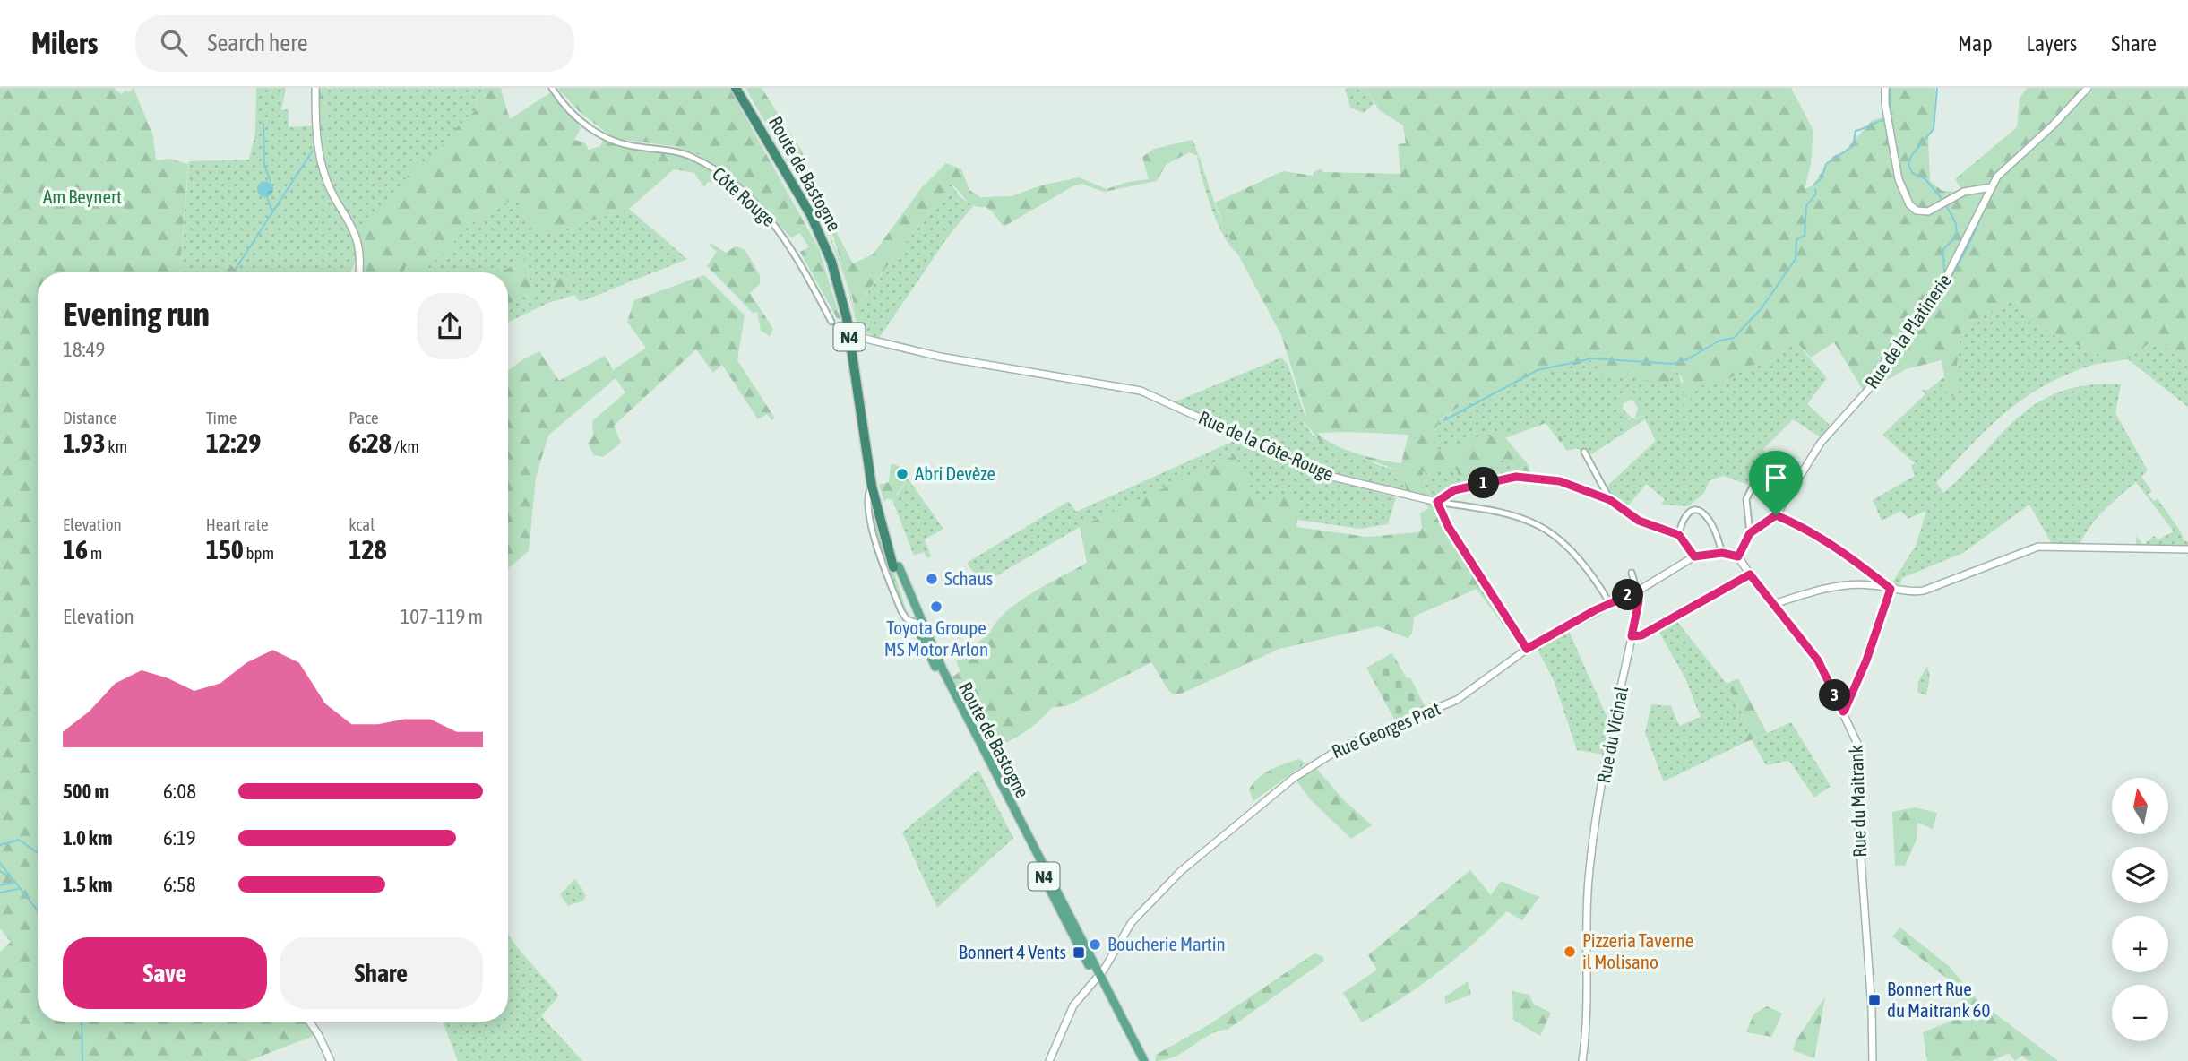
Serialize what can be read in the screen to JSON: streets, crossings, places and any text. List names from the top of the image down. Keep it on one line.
{"streets":{"highway":["Route de Bastogne","N4"],"street":["Côte Rouge","Rue de la Platinerie","Rue de la Côte-Rouge","Rue Georges Prat","Rue du Vicinal","Rue du Maitrank"]},"crossings":[["Route de Bastogne","Rue de la Côte-Rouge"],["Route de Bastogne","Rue Georges Prat"],["Rue de la Platinerie","Rue du Maitrank"],["Rue Georges Prat","Rue du Vicinal"]],"parks":["Am Beynert"],"places":{"other":["Abri Devèze","Schaus","Toyota Groupe MS Motor Arlon","Boucherie Martin","Pizzeria Taverne il Molisano"],"transit":["Bonnert 4 Vents","Bonnert Rue du Maitrank 60"]},"north":"top","page":{"header":"Milers","search":"Search here","nav":["Map","Layers","Share"],"heading":["Evening run","18:49"],"stats":[["Distance","1.93 km"],["Time","12:29"],["Pace","6:28 /km"],["Elevation","16 m"],["Heart rate","150 bpm"],["kcal","128"]],"pins":["1","2","3"],"chart":["Elevation","107–119 m"],"list":[{"name":"500 m","note":"6:08"},{"name":"1.0 km","note":"6:19"},{"name":"1.5 km","note":"6:58"}],"map_buttons":["+","−"],"buttons":["Save","Share"]}}
